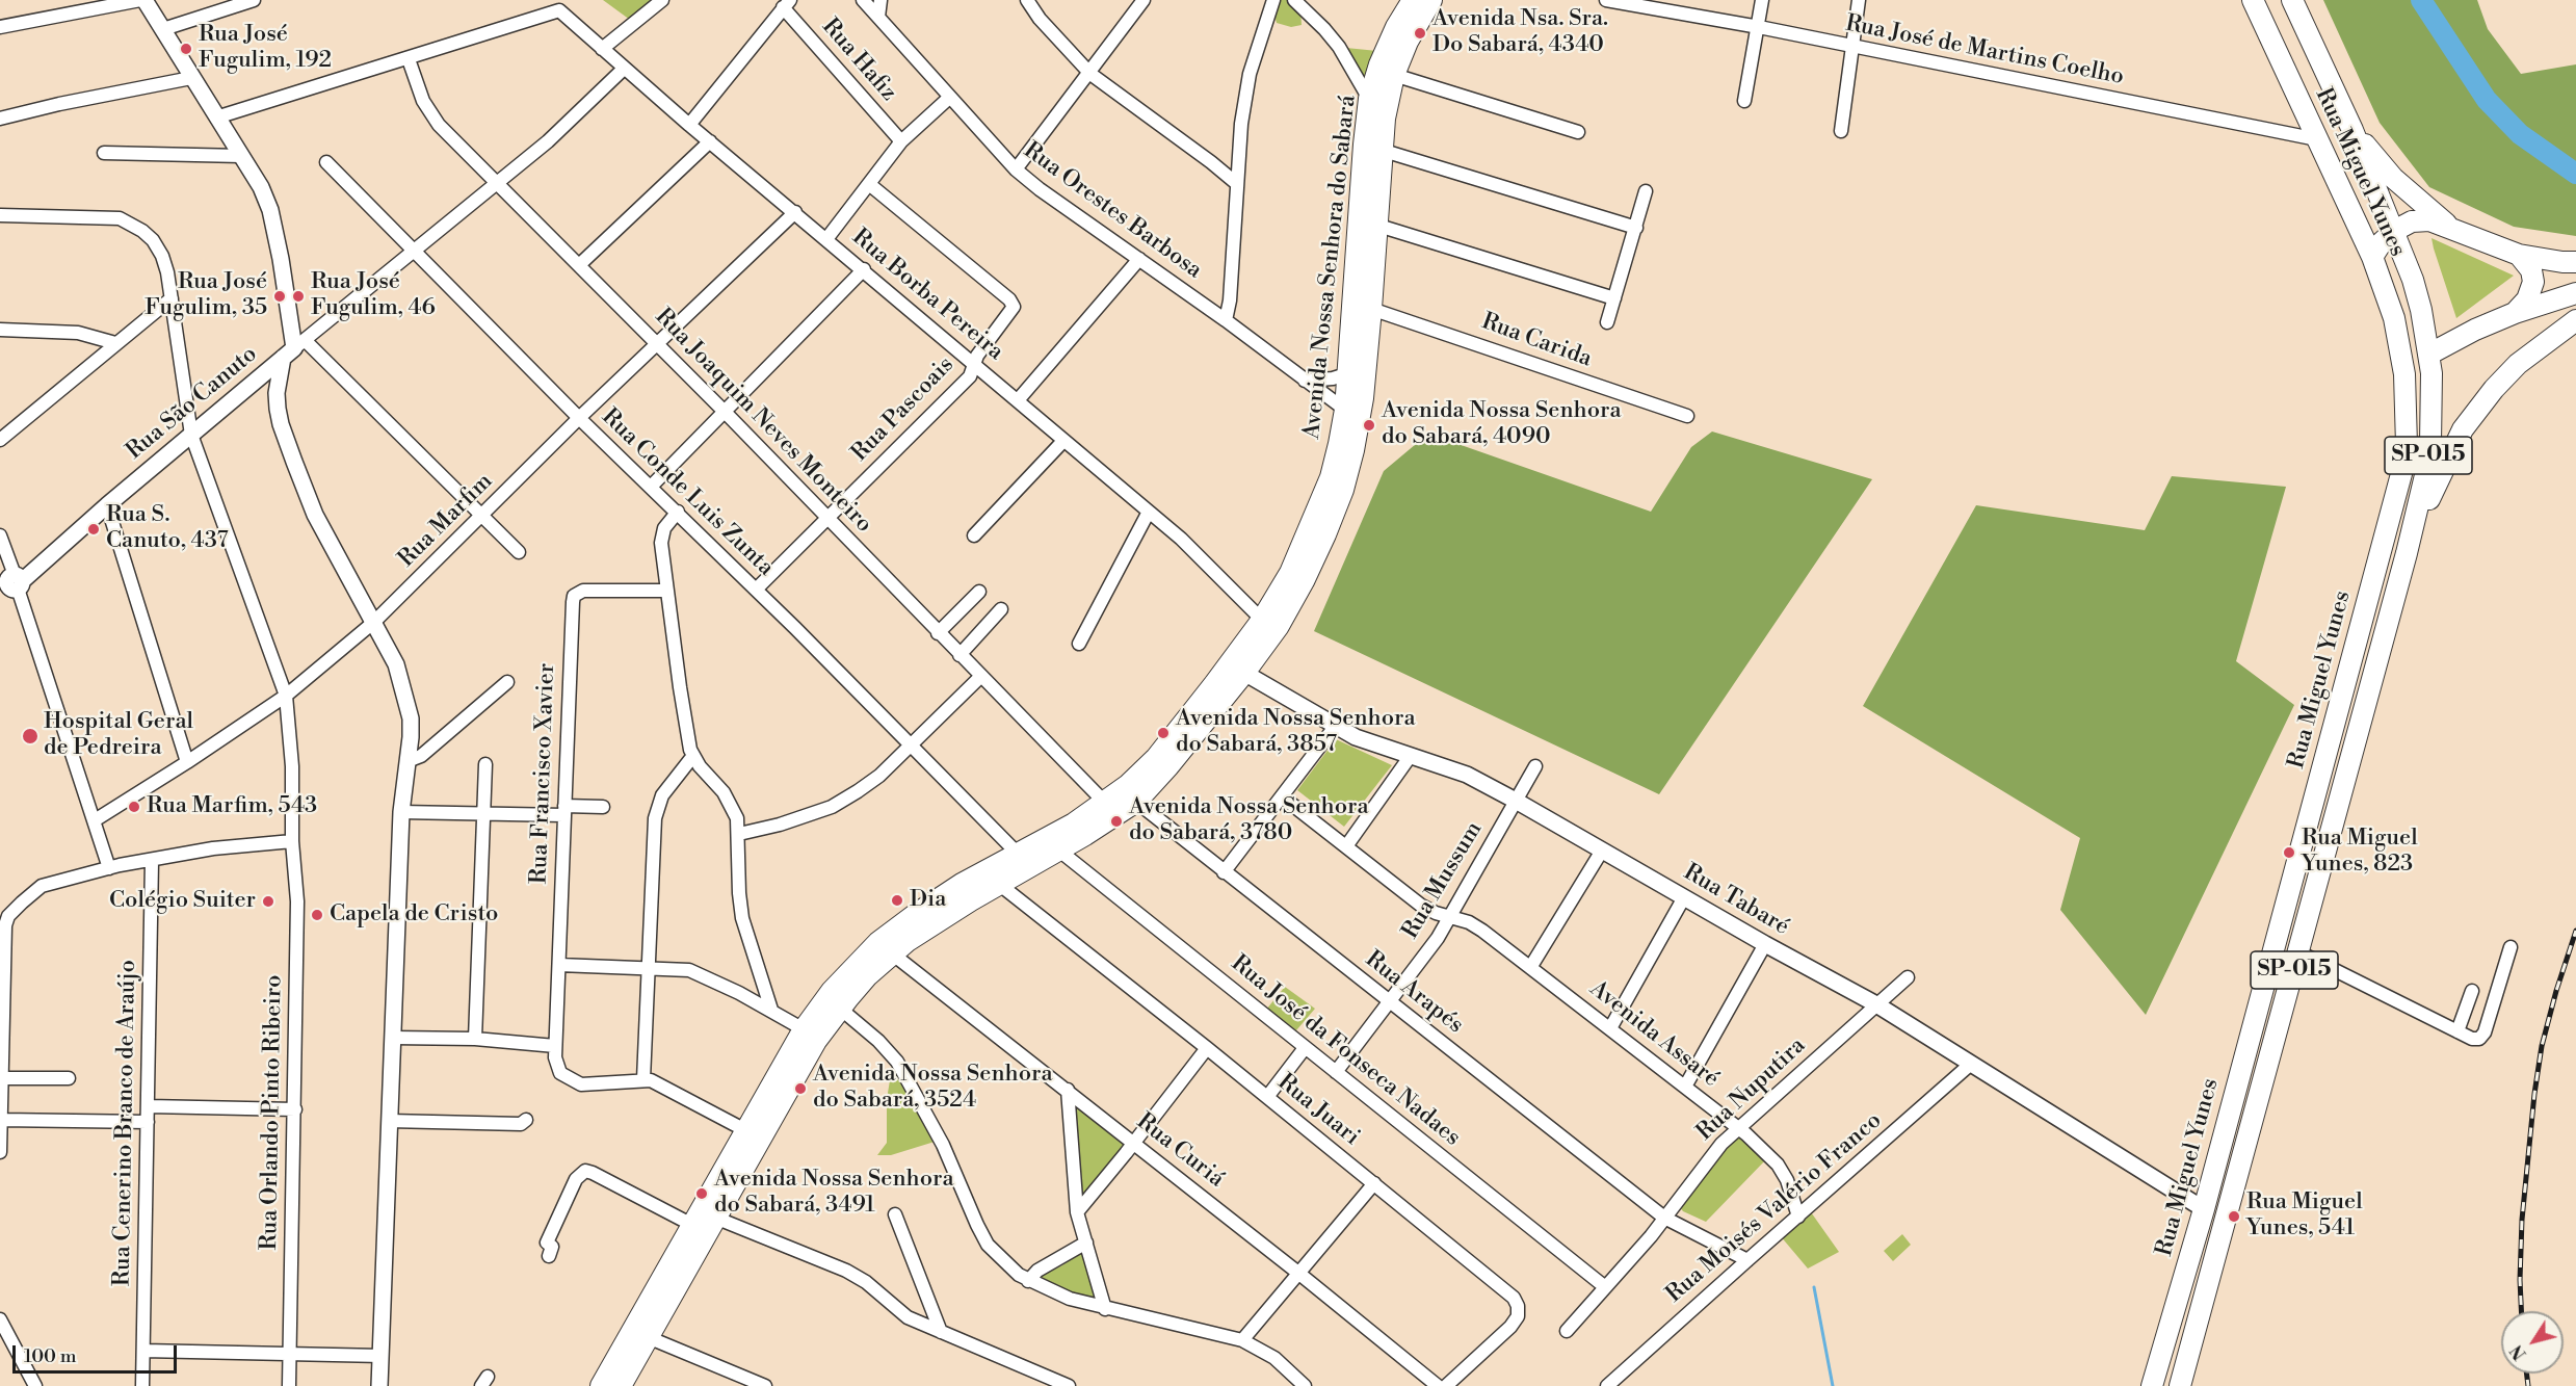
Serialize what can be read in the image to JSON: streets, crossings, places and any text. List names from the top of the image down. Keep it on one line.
{"streets":{"main road":["Rua Miguel Yunes","Avenida Nossa Senhora do Sabará","SP-015"],"street":["Rua José de Martins Coelho","Rua Hafiz","Rua Orestes Barbosa","Rua Borba Pereira","Rua Carida","Rua São Canuto","Rua Pascoais","Rua Joaquim Neves Monteiro","Rua Conde Luis Zunta","Rua Marfim","Rua Francisco Xavier","Rua Mussum","Rua Tabaré","Rua Arapés","Avenida Assaré","Rua José da Fonseca Nadaes","Rua Nuputira","Rua Juari","Rua Orlando Pinto Ribeiro","Rua Cenerino Branco de Araújo","Rua Curiá","Rua Moisés Valério Franco"]},"crossings":[["Rua José de Martins Coelho","Rua Miguel Yunes"],["Rua Miguel Yunes","Rua Tabaré"],["Rua Orestes Barbosa","Avenida Nossa Senhora do Sabará"],["Avenida Nossa Senhora do Sabará","Rua Borba Pereira"],["Avenida Nossa Senhora do Sabará","Rua Carida"],["Avenida Nossa Senhora do Sabará","Rua Joaquim Neves Monteiro"],["Avenida Nossa Senhora do Sabará","Rua Conde Luis Zunta"],["Avenida Nossa Senhora do Sabará","Rua Tabaré"],["Avenida Nossa Senhora do Sabará","Rua Arapés"],["Avenida Nossa Senhora do Sabará","Rua José da Fonseca Nadaes"],["Avenida Nossa Senhora do Sabará","Rua Juari"],["Avenida Nossa Senhora do Sabará","Rua Curiá"],["Rua Borba Pereira","Rua São Canuto"],["Rua Borba Pereira","Rua Pascoais"],["Rua Borba Pereira","Rua Marfim"],["Rua São Canuto","Rua Joaquim Neves Monteiro"],["Rua São Canuto","Rua Conde Luis Zunta"],["Rua São Canuto","Rua Orlando Pinto Ribeiro"],["Rua Pascoais","Rua Joaquim Neves Monteiro"],["Rua Pascoais","Rua Conde Luis Zunta"],["Rua Joaquim Neves Monteiro","Rua Marfim"],["Rua Conde Luis Zunta","Rua Marfim"],["Rua Marfim","Rua Orlando Pinto Ribeiro"],["Rua Mussum","Rua Tabaré"],["Rua Mussum","Rua Arapés"],["Rua Mussum","Avenida Assaré"],["Rua Mussum","Rua José da Fonseca Nadaes"],["Rua Tabaré","Rua Nuputira"],["Rua Tabaré","Rua Moisés Valério Franco"],["Rua Arapés","Rua Nuputira"],["Rua Arapés","Rua Moisés Valério Franco"],["Avenida Assaré","Rua Nuputira"],["Avenida Assaré","Rua Moisés Valério Franco"],["Rua José da Fonseca Nadaes","Rua Nuputira"]],"places":["Avenida Nsa. Sra. Do Sabará, 4340","Rua José Fugulim, 192","Rua José Fugulim, 35","Rua José Fugulim, 46","Avenida Nossa Senhora do Sabará, 4090","Rua S. Canuto, 437","Avenida Nossa Senhora do Sabará, 3857","Hospital Geral de Pedreira","Rua Marfim, 543","Avenida Nossa Senhora do Sabará, 3780","Rua Miguel Yunes, 823","Dia","Colégio Suiter","Capela de Cristo","Avenida Nossa Senhora do Sabará, 3524","Avenida Nossa Senhora do Sabará, 3491","Rua Miguel Yunes, 541"],"scale_bar":"100 m","north":"bottom left"}
